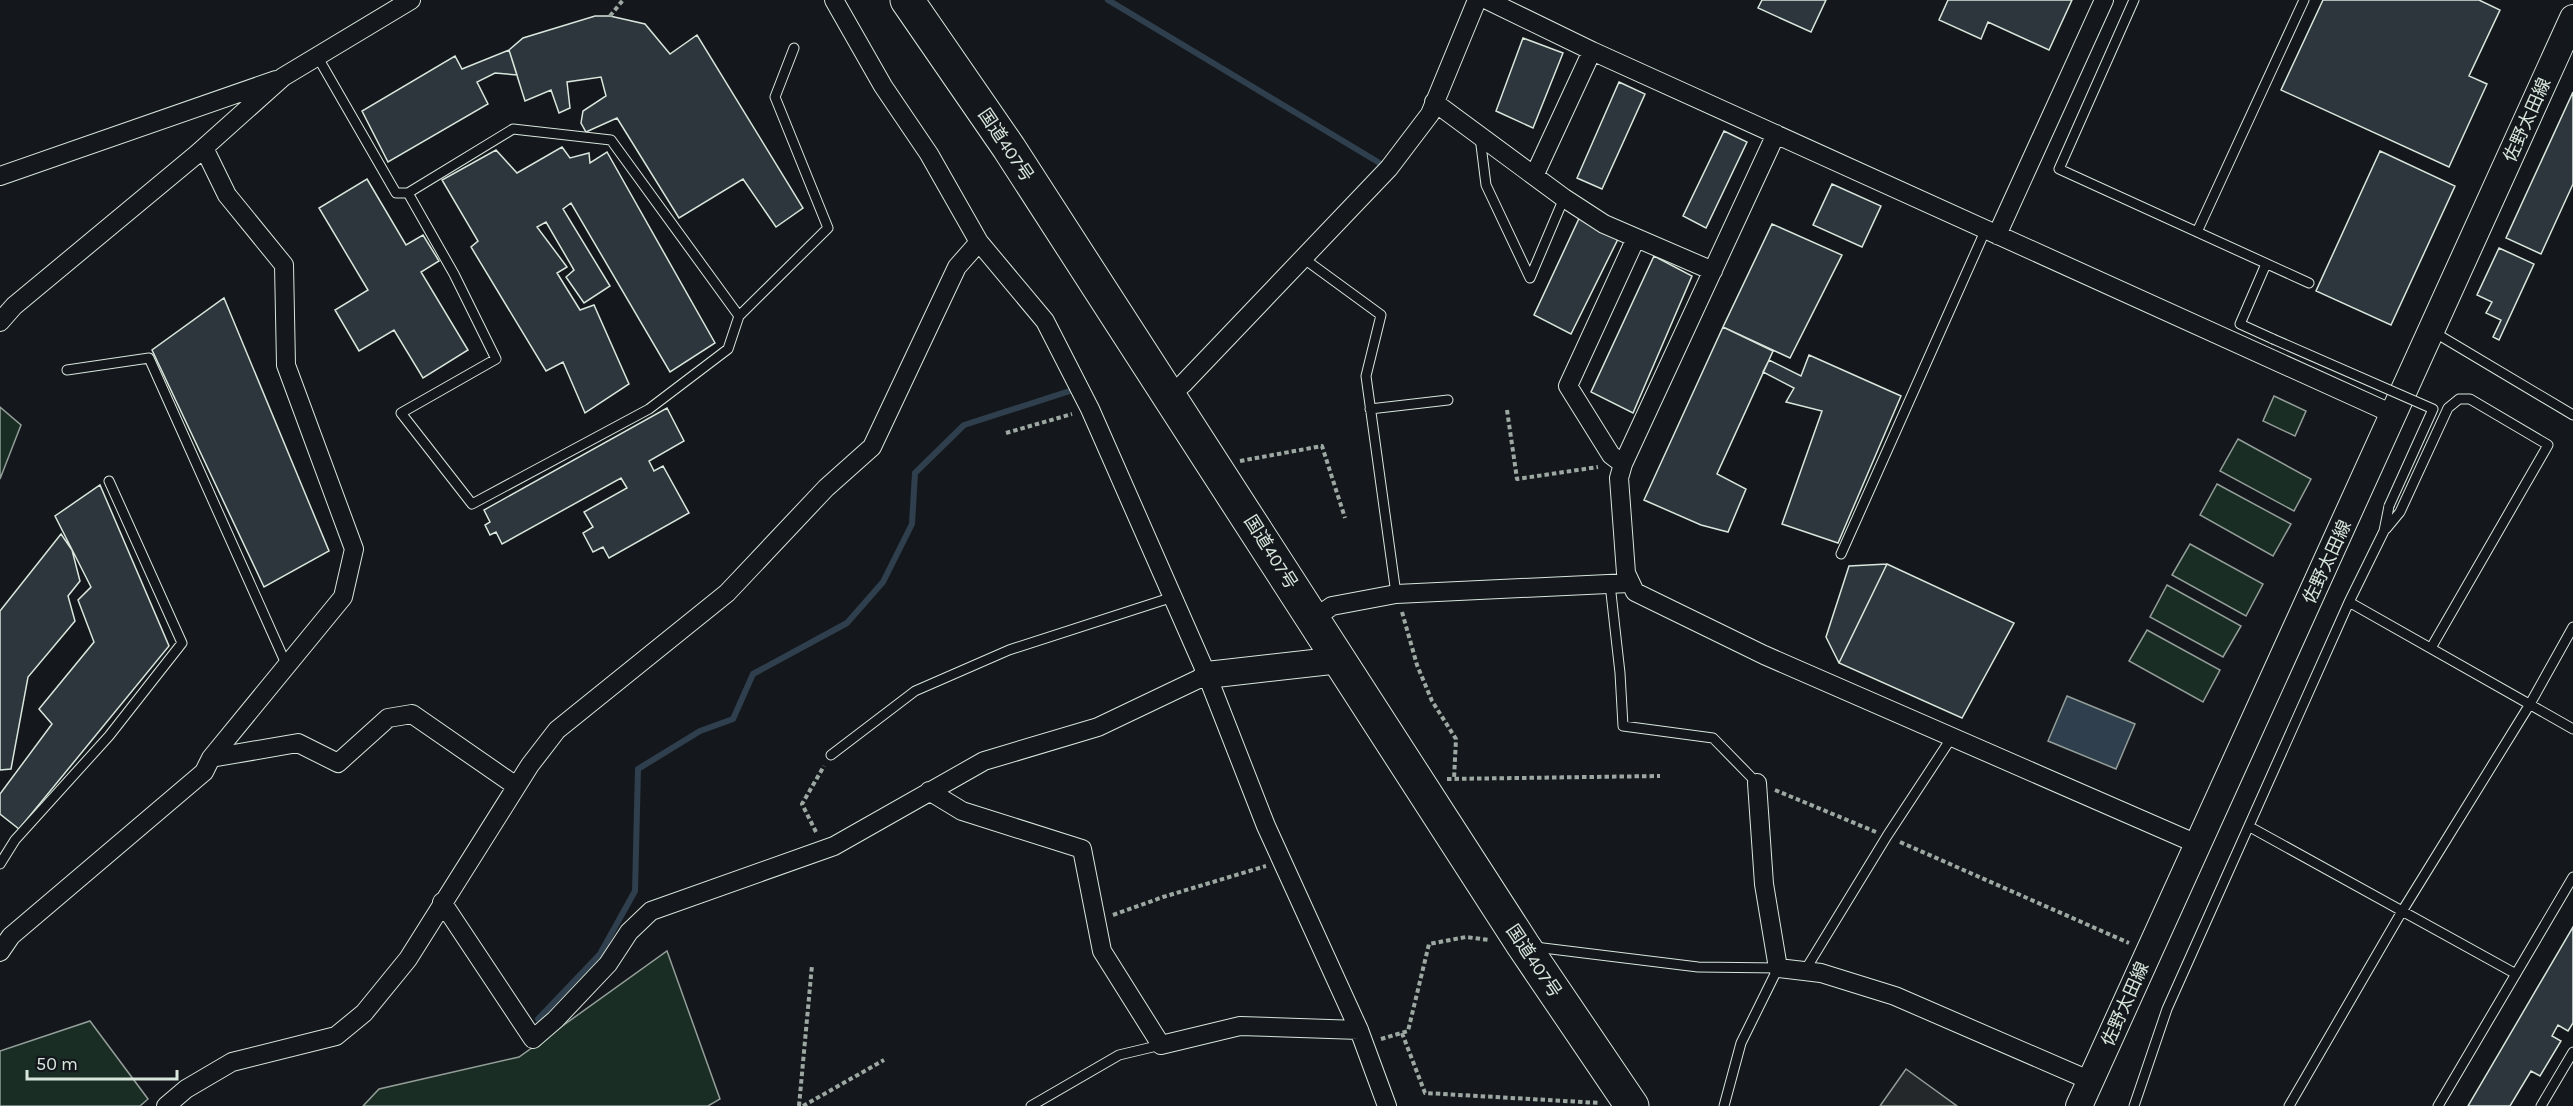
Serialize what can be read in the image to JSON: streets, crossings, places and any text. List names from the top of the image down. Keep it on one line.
{"streets":{"highway":["国道407号"],"main road":["佐野太田線"]},"scale_bar":"50 m"}
